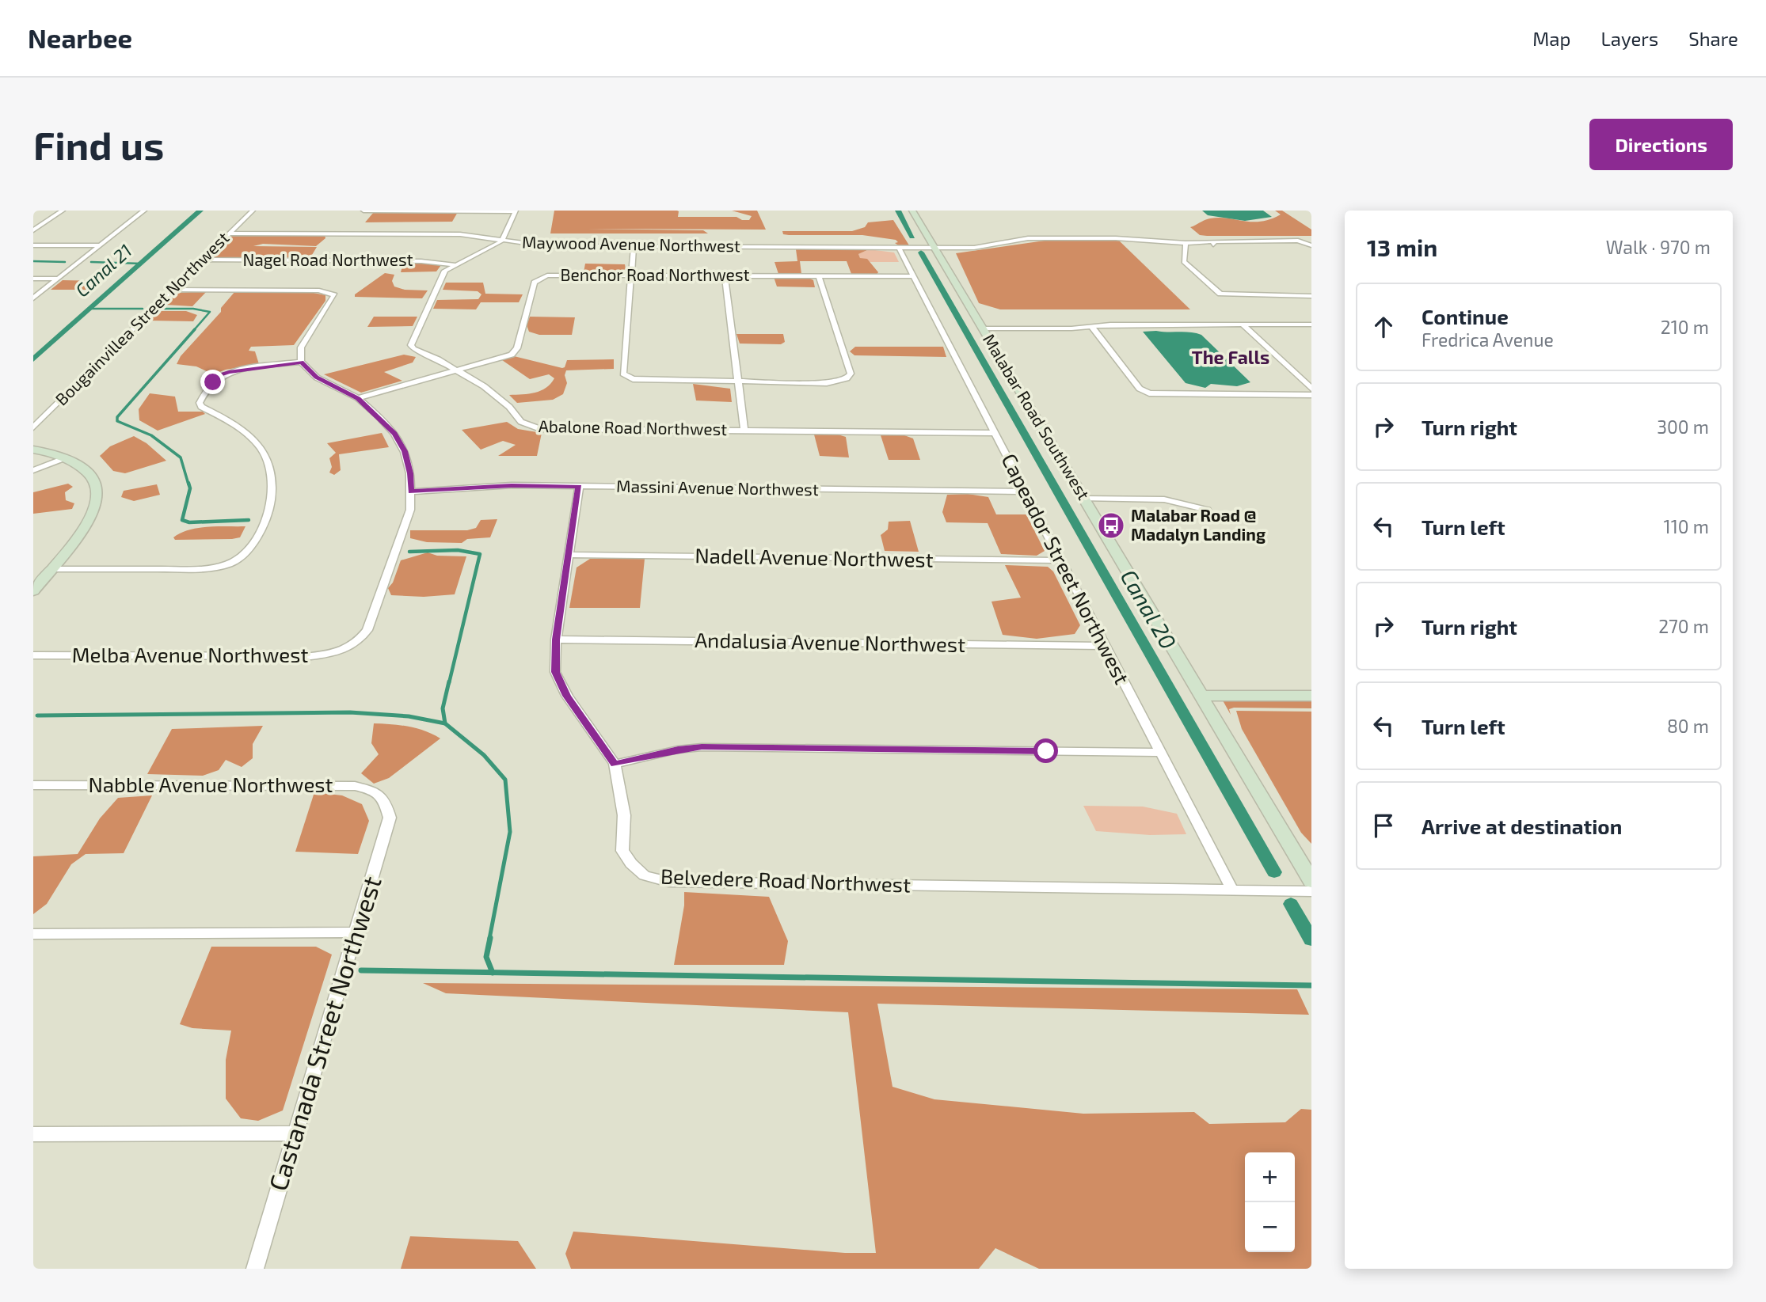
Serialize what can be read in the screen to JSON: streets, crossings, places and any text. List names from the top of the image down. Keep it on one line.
{"streets":{"main road":["Malabar Road Southwest"],"street":["Maywood Avenue Northwest","Nagel Road Northwest","Benchor Road Northwest","Bougainvillea Street Northwest","Abalone Road Northwest","Massini Avenue Northwest","Nadell Avenue Northwest","Capeador Street Northwest","Andalusia Avenue Northwest","Melba Avenue Northwest","Nabble Avenue Northwest","Belvedere Road Northwest","Castanada Street Northwest"]},"crossings":[["Maywood Avenue Northwest","Bougainvillea Street Northwest"],["Maywood Avenue Northwest","Malabar Road Southwest"],["Maywood Avenue Northwest","Abalone Road Northwest"],["Maywood Avenue Northwest","Capeador Street Northwest"],["Nagel Road Northwest","Bougainvillea Street Northwest"],["Nagel Road Northwest","Abalone Road Northwest"],["Benchor Road Northwest","Abalone Road Northwest"],["Benchor Road Northwest","Capeador Street Northwest"],["Abalone Road Northwest","Capeador Street Northwest"],["Massini Avenue Northwest","Capeador Street Northwest"],["Massini Avenue Northwest","Melba Avenue Northwest"],["Massini Avenue Northwest","Belvedere Road Northwest"],["Nadell Avenue Northwest","Capeador Street Northwest"],["Nadell Avenue Northwest","Belvedere Road Northwest"],["Capeador Street Northwest","Andalusia Avenue Northwest"],["Capeador Street Northwest","Belvedere Road Northwest"],["Andalusia Avenue Northwest","Belvedere Road Northwest"],["Nabble Avenue Northwest","Castanada Street Northwest"]],"districts":["The Falls"],"water":["Canal 21","Canal 20"],"places":{"bus stop":["Malabar Road @ Madalyn Landing"]},"page":{"header":"Nearbee","nav":["Map","Layers","Share"],"buttons":"Directions","title":"Find us","heading":["13 min","Walk · 970 m"],"list":[["Continue","Fredrica Avenue","210 m"],["Turn right","300 m"],["Turn left","110 m"],["Turn right","270 m"],["Turn left","80 m"],"Arrive at destination"],"map_buttons":["+","−"]}}
